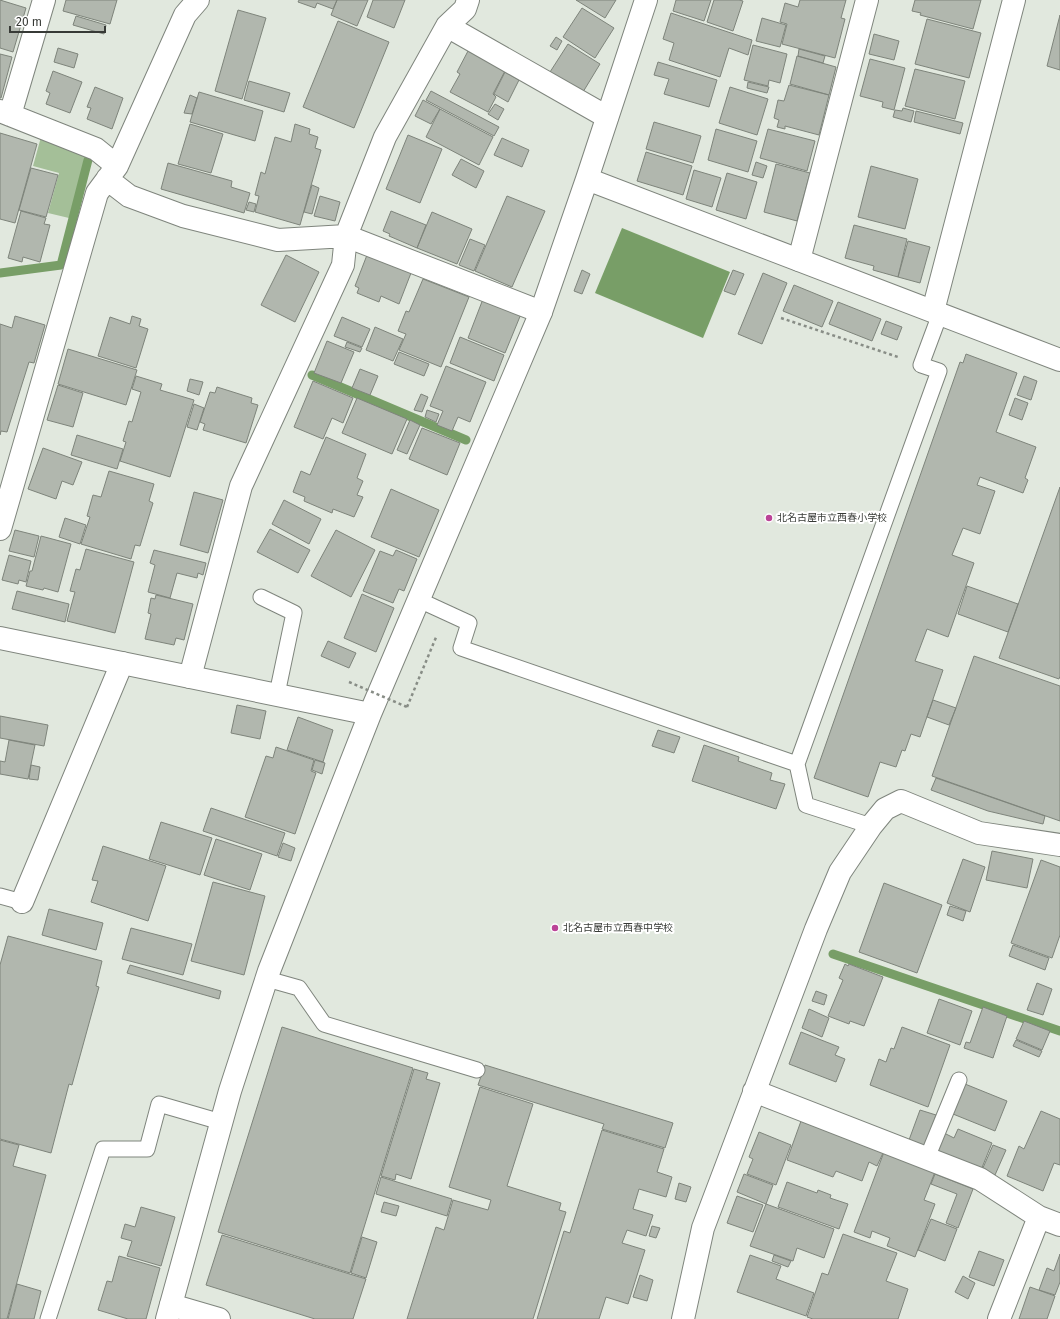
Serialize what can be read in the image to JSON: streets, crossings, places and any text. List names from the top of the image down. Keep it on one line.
{"places":["北名古屋市立西春小学校","北名古屋市立西春中学校"],"scale_bar":"20 m"}
